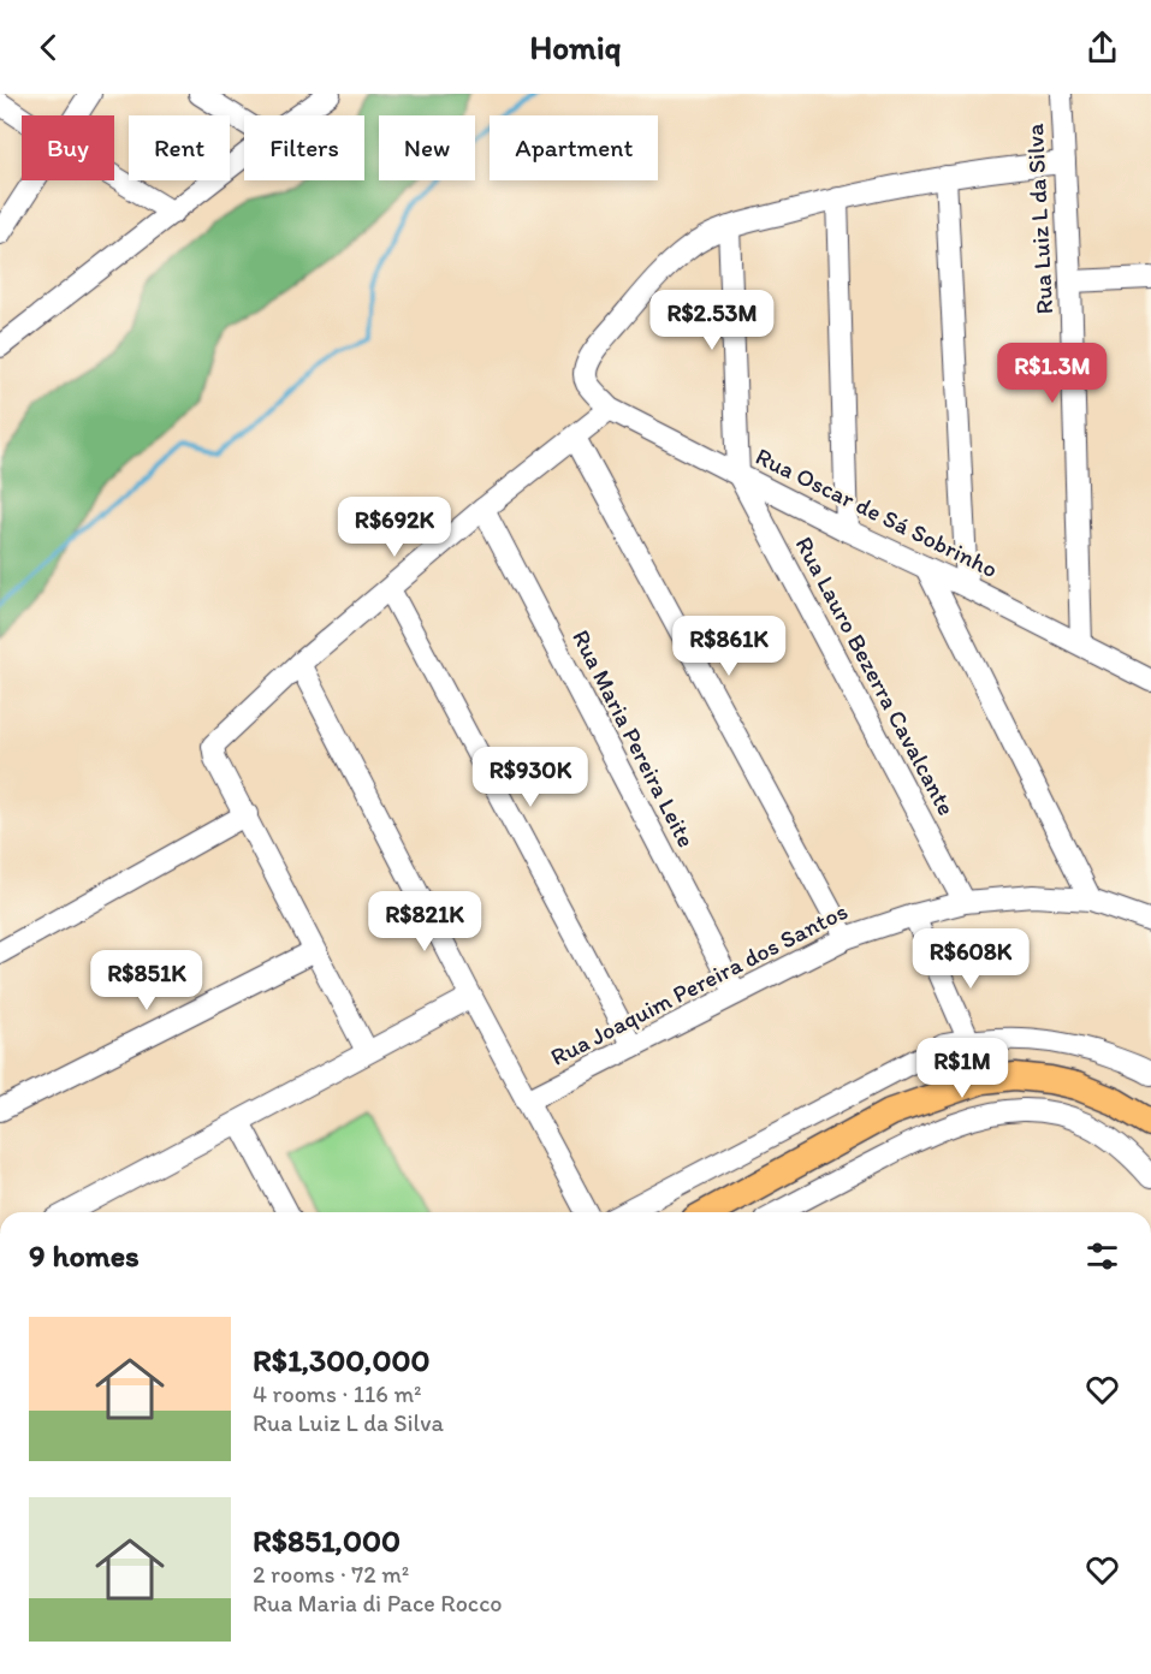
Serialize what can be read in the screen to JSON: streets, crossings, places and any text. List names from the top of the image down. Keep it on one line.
{"streets":{"street":["Rua Luiz L da Silva","Rua Oscar de Sá Sobrinho","Rua Lauro Bezerra Cavalcante","Rua Maria Pereira Leite","Rua Joaquim Pereira dos Santos"]},"crossings":[["Rua Luiz L da Silva","Rua Oscar de Sá Sobrinho"],["Rua Oscar de Sá Sobrinho","Rua Lauro Bezerra Cavalcante"],["Rua Lauro Bezerra Cavalcante","Rua Joaquim Pereira dos Santos"],["Rua Maria Pereira Leite","Rua Joaquim Pereira dos Santos"]],"page":{"header":"Homiq","chip":["Buy","Rent","Filters","New","Apartment"],"price":["R$2.53M","R$1.3M","R$692K","R$861K","R$930K","R$821K","R$608K","R$851K","R$1M"],"heading":"9 homes","list":[{"name":"R$1,300,000","note":"4 rooms · 116 m² · Rua Luiz L da Silva"},{"name":"R$851,000","note":"2 rooms · 72 m² · Rua Maria di Pace Rocco"}]}}
